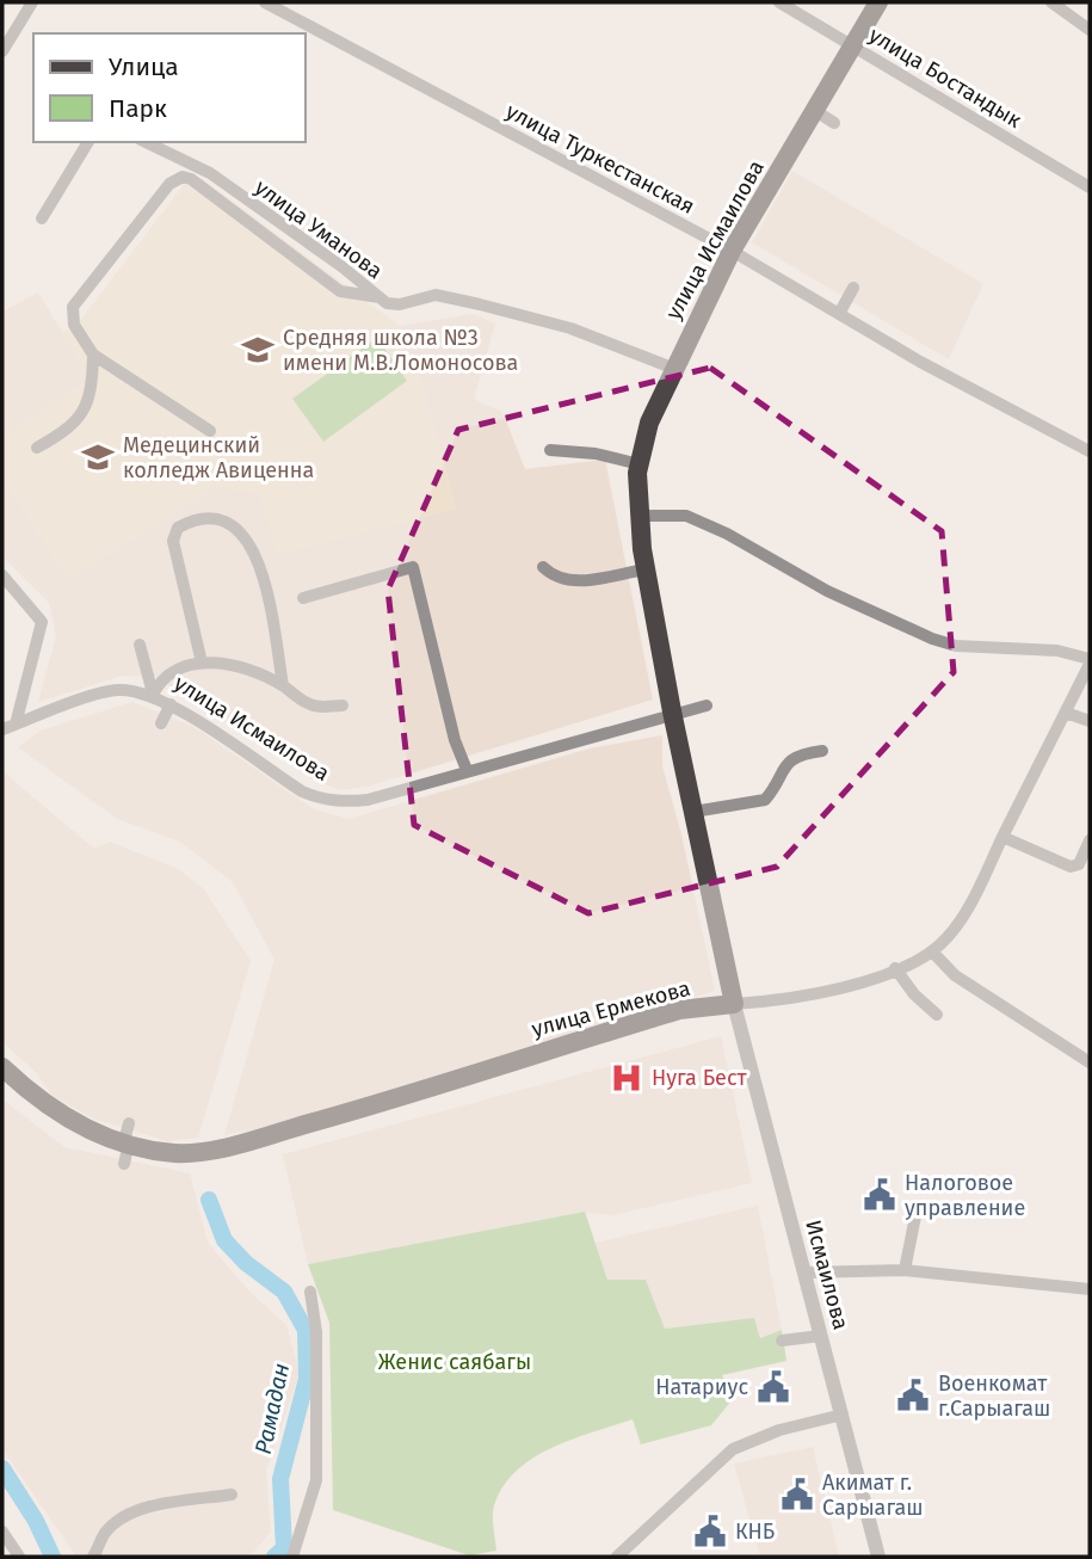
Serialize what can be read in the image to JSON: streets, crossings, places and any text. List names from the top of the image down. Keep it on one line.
{"streets":{"main road":["улица Исмаилова","улица Ермекова"],"street":["улица Бостандык","улица Туркестанская","улица Уманова","Исмаилова"]},"crossings":[["улица Бостандык","улица Исмаилова"],["улица Туркестанская","улица Исмаилова"],["улица Уманова","улица Исмаилова"],["улица Исмаилова","улица Ермекова"],["улица Исмаилова","Исмаилова"],["улица Ермекова","Исмаилова"]],"water":["Рамадан"],"parks":["Женис саябагы"],"places":{"school or university":["Средняя школа №3 имени М.В.Ломоносова","Медецинский колледж Авиценна"],"hospital":["Нуга Бест"],"public building":["Налоговое управление","Натариус","Военкомат г.Сарыагаш","Акимат г. Сарыагаш","КНБ"]},"legend":["Улица","Парк"]}
